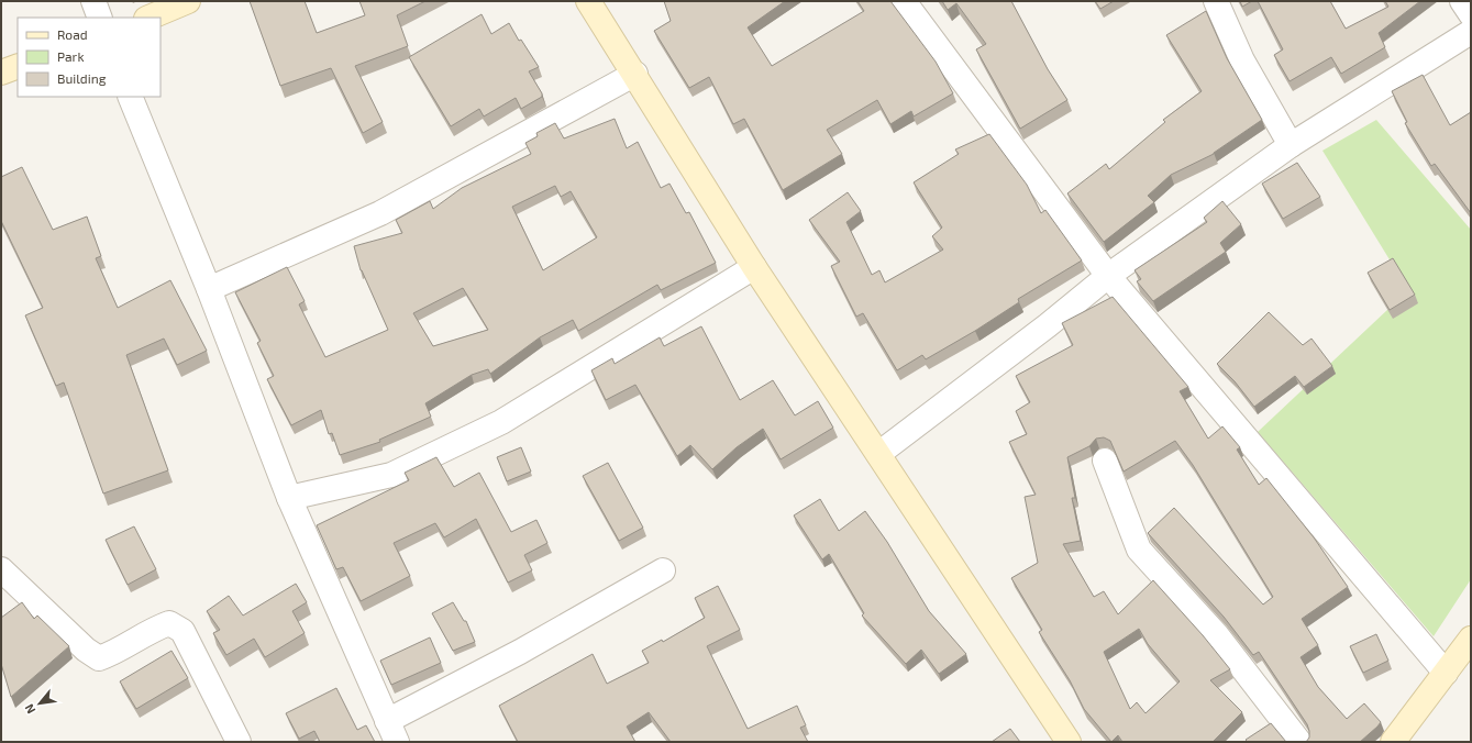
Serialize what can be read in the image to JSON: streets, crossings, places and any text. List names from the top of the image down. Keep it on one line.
{"legend":["Road","Park","Building"],"north":"bottom left"}
